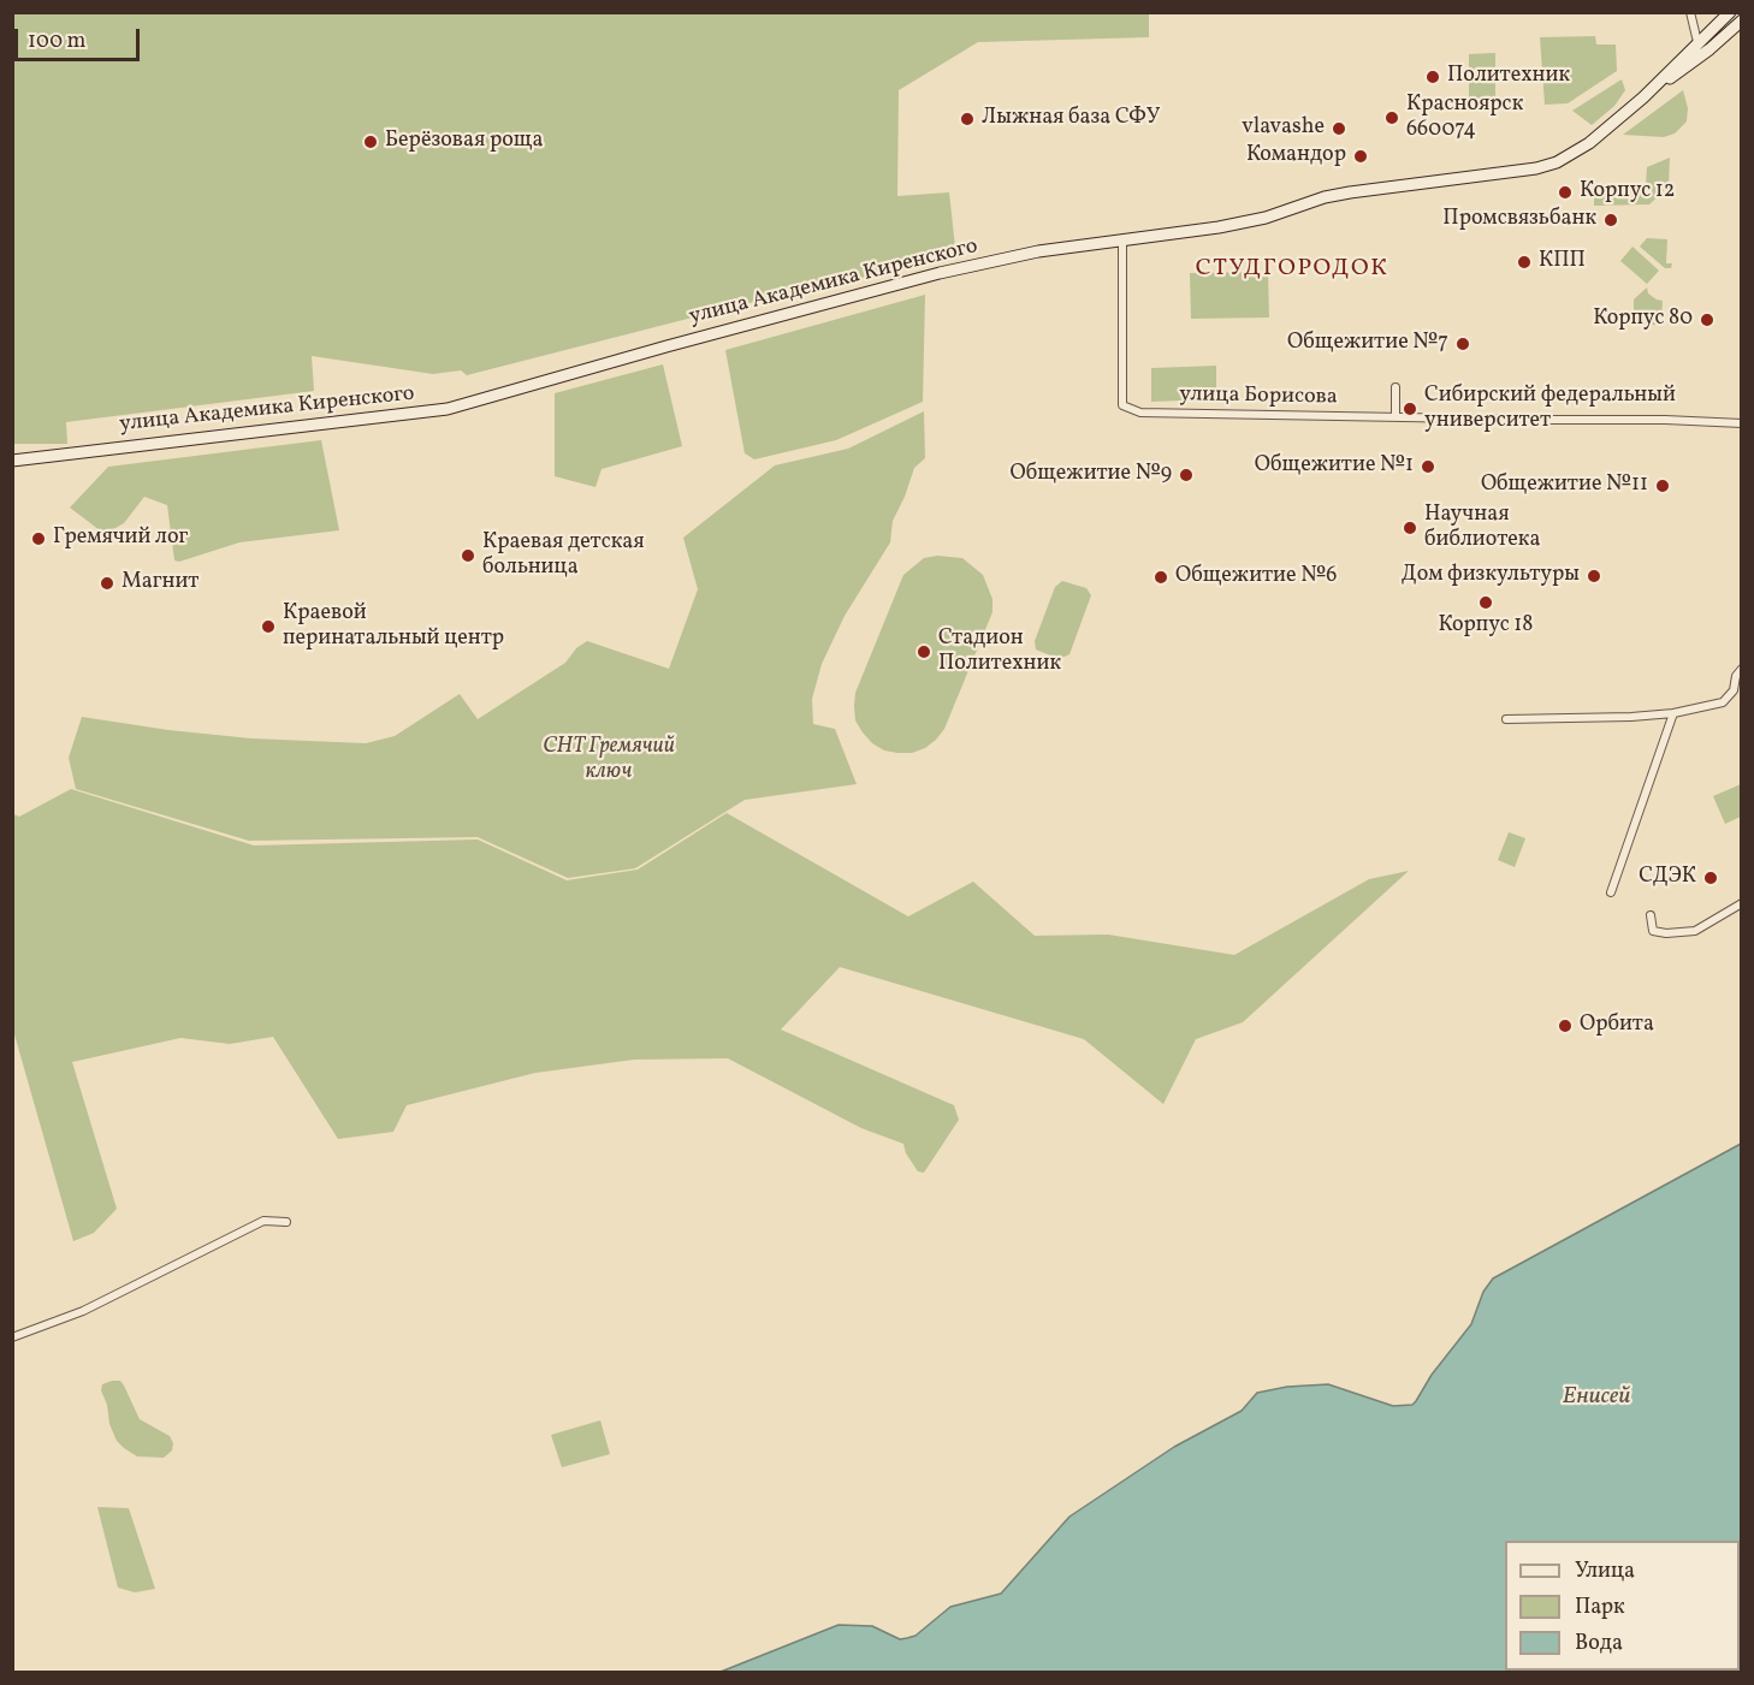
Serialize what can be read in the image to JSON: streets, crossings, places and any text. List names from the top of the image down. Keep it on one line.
{"streets":{"main road":["улица Академика Киренского"],"street":["улица Борисова"]},"crossings":[["улица Академика Киренского","улица Борисова"]],"districts":["СТУДГОРОДОК"],"water":["Енисей"],"parks":["СНТ Гремячий ключ"],"places":["Политехник","Красноярск 660074","Лыжная база СФУ","vlavashe","Берёзовая роща","Командор","Корпус 12","Промсвязьбанк","КПП","Корпус 80","Общежитие №7","Сибирский федеральный университет","Общежитие №1","Общежитие №9","Общежитие №11","Научная библиотека","Гремячий лог","Краевая детская больница","Дом физкультуры","Общежитие №6","Магнит","Корпус 18","Краевой перинатальный центр","Стадион Политехник","СДЭК","Орбита"],"legend":["Улица","Парк","Вода"],"scale_bar":"100 m"}
